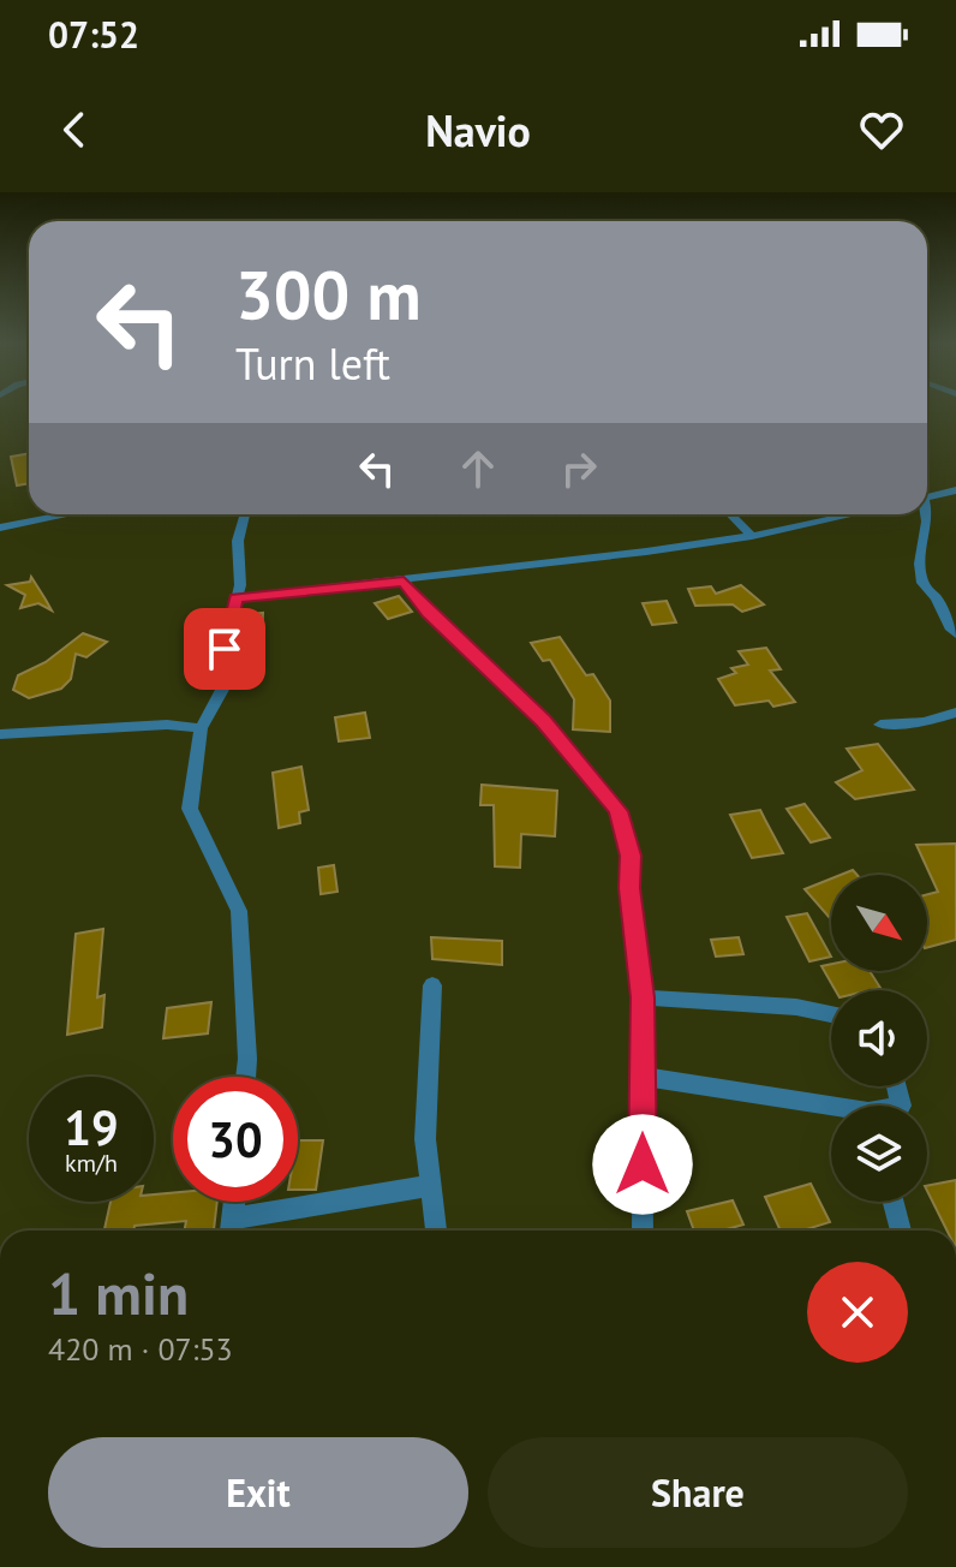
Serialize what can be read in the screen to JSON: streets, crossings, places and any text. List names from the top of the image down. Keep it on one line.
{"north":"bottom right","page":{"status":"07:52","header":"Navio","turn":["300 m","Turn left"],"speed":"19 km/h","limit":"30","heading":["1 min","420 m · 07:53"],"buttons":["Exit","Share"]}}
